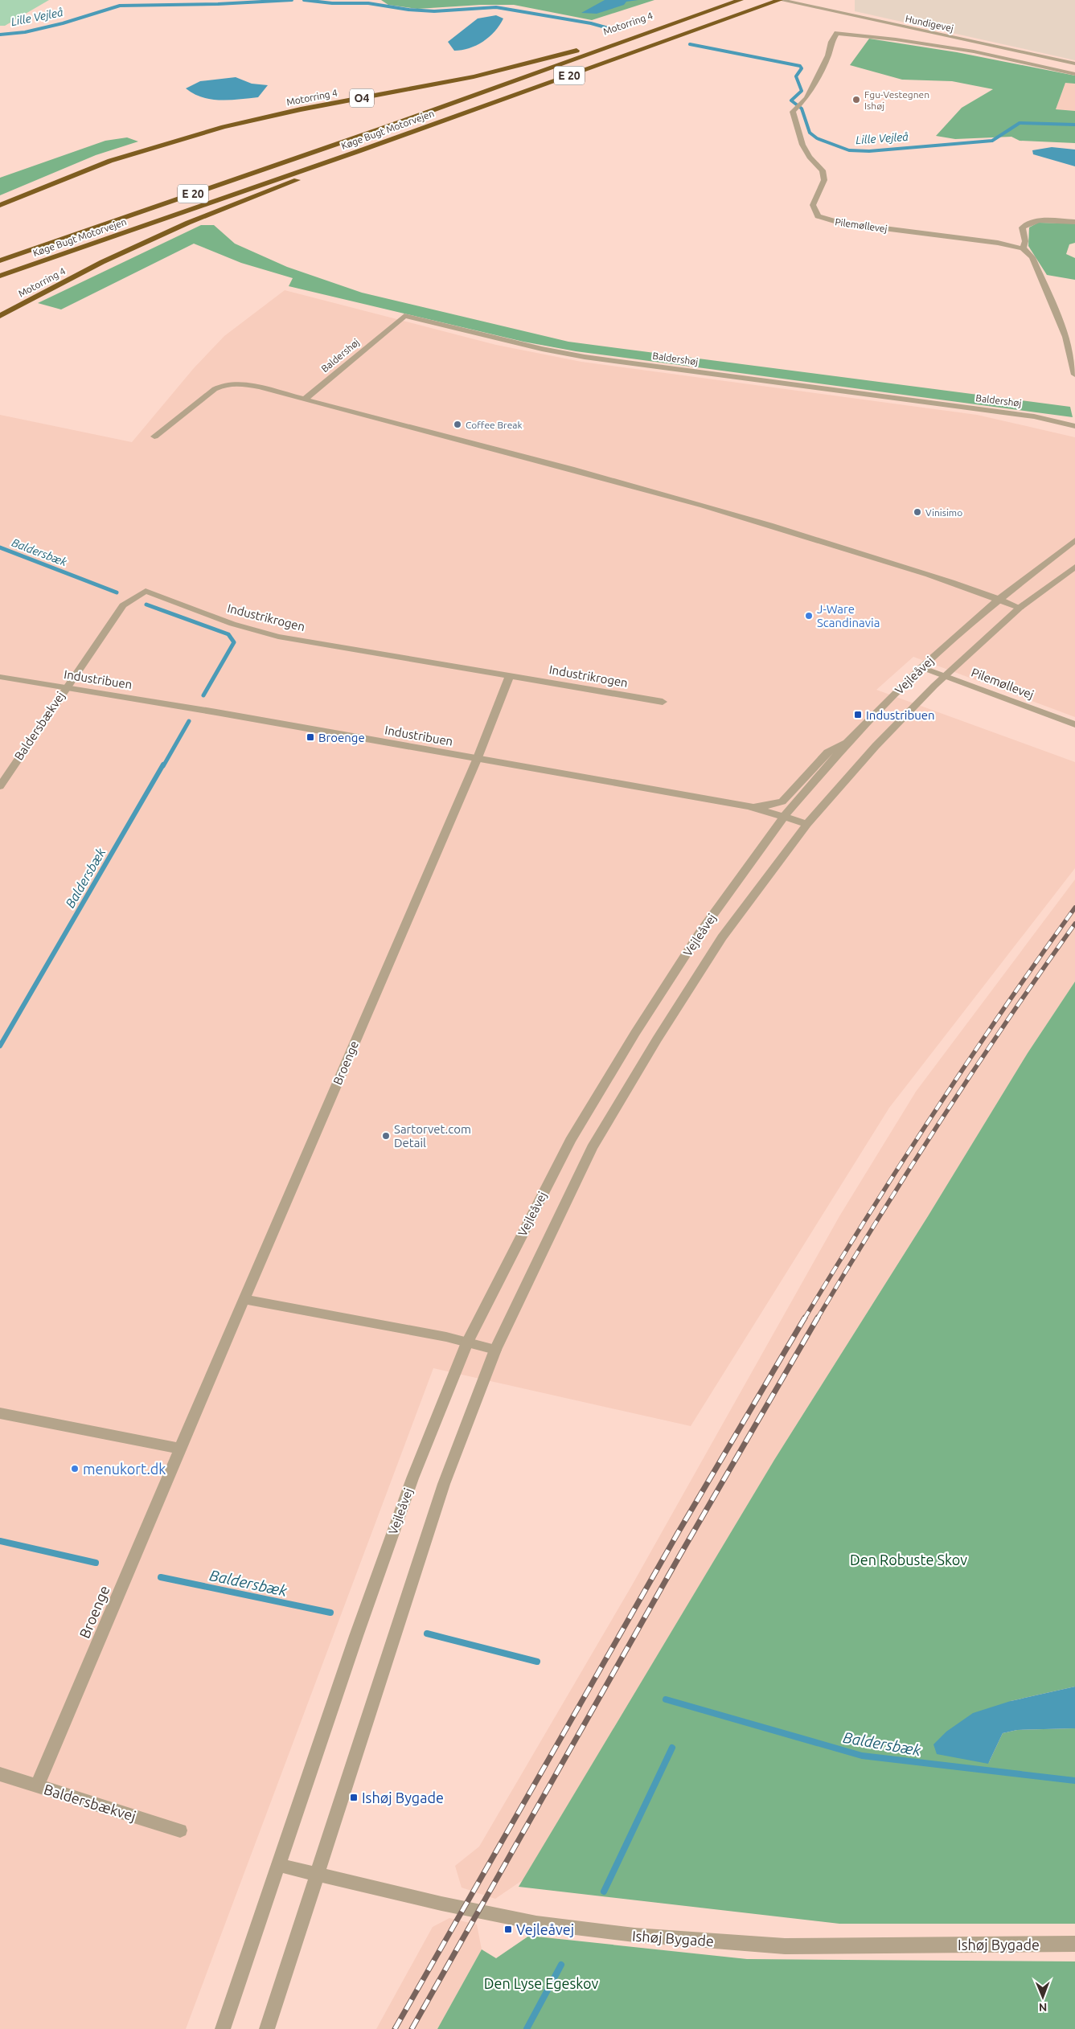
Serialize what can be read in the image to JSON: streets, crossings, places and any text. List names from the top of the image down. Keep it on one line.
{"streets":{"highway":["Motorring 4","E 20","O4","Køge Bugt Motorvejen"],"street":["Hundigevej","Pilemøllevej","Baldershøj","Industrikrogen","Vejleåvej","Industribuen","Baldersbækvej","Broenge","Ishøj Bygade"]},"crossings":[["Motorring 4","Køge Bugt Motorvejen"],["Hundigevej","Køge Bugt Motorvejen"],["Pilemøllevej","Vejleåvej"],["Industrikrogen","Industribuen"],["Industrikrogen","Baldersbækvej"],["Vejleåvej","Industribuen"],["Vejleåvej","Ishøj Bygade"],["Industribuen","Baldersbækvej"],["Industribuen","Broenge"],["Baldersbækvej","Broenge"]],"water":["Lille Vejleå","Baldersbæk"],"parks":["Den Robuste Skov","Den Lyse Egeskov"],"places":{"other":["Fgu-Vestegnen Ishøj","Coffee Break","Vinisimo","J-Ware Scandinavia","Sartorvet.com Detail","menukort.dk"],"transit":["Industribuen","Broenge","Ishøj Bygade","Vejleåvej"]},"north":"bottom"}
